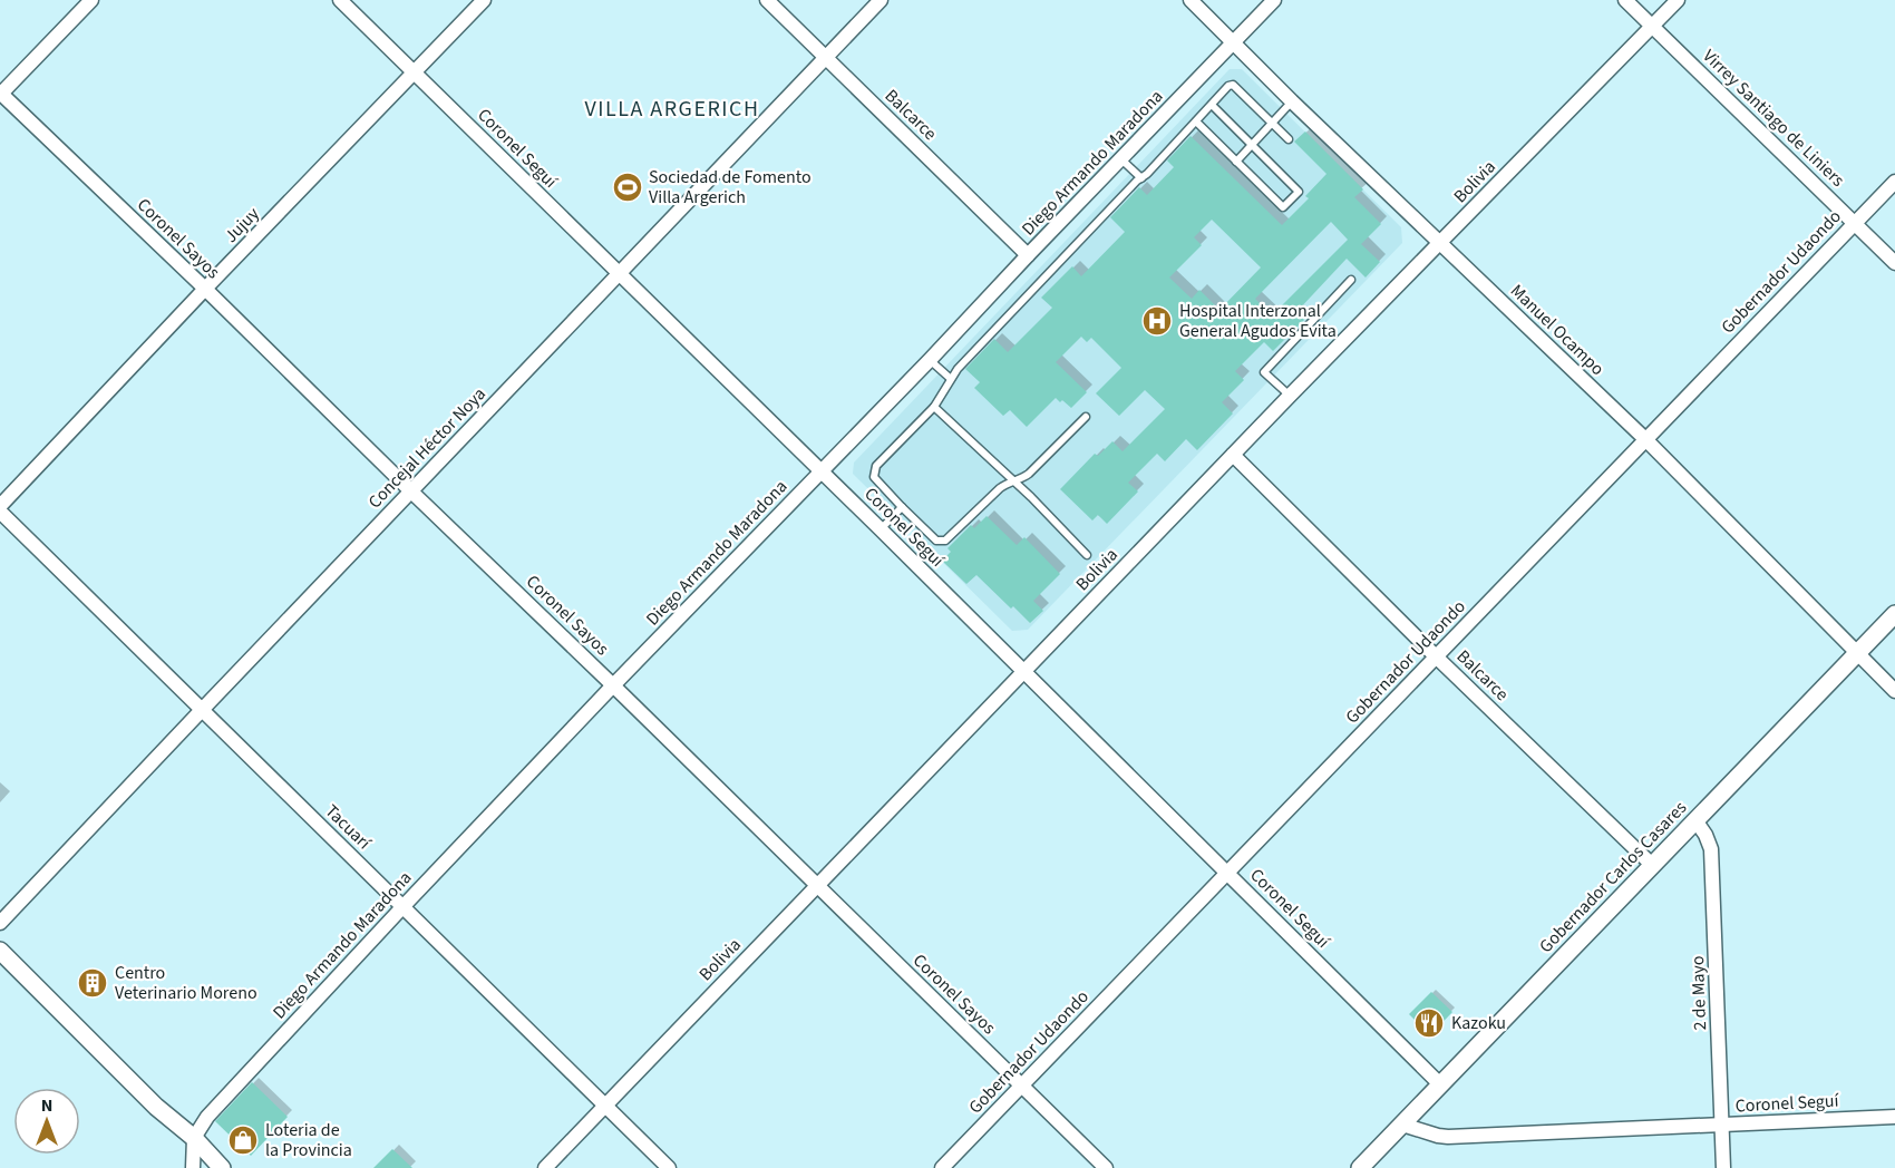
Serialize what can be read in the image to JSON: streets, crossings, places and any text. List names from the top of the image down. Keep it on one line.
{"streets":{"street":["Balcarce","Virrey Santiago de Liniers","Coronel Seguí","Diego Armando Maradona","Bolivia","Jujuy","Coronel Sayos","Gobernador Udaondo","Manuel Ocampo","Concejal Héctor Noya","Tacuarí","Gobernador Carlos Casares","2 de Mayo"]},"crossings":[["Balcarce","Diego Armando Maradona"],["Balcarce","Bolivia"],["Balcarce","Gobernador Udaondo"],["Balcarce","Concejal Héctor Noya"],["Balcarce","Gobernador Carlos Casares"],["Virrey Santiago de Liniers","Bolivia"],["Virrey Santiago de Liniers","Gobernador Udaondo"],["Coronel Seguí","Diego Armando Maradona"],["Coronel Seguí","Bolivia"],["Coronel Seguí","Jujuy"],["Coronel Seguí","Gobernador Udaondo"],["Coronel Seguí","Concejal Héctor Noya"],["Coronel Seguí","Gobernador Carlos Casares"],["Coronel Seguí","2 de Mayo"],["Diego Armando Maradona","Coronel Sayos"],["Diego Armando Maradona","Manuel Ocampo"],["Diego Armando Maradona","Tacuarí"],["Bolivia","Coronel Sayos"],["Bolivia","Manuel Ocampo"],["Bolivia","Tacuarí"],["Jujuy","Coronel Sayos"],["Coronel Sayos","Gobernador Udaondo"],["Coronel Sayos","Concejal Héctor Noya"],["Gobernador Udaondo","Manuel Ocampo"],["Manuel Ocampo","Gobernador Carlos Casares"],["Concejal Héctor Noya","Tacuarí"],["Gobernador Carlos Casares","2 de Mayo"]],"districts":["VILLA ARGERICH"],"places":{"sports":["Sociedad de Fomento Villa Argerich"],"hospital":["Hospital Interzonal General Agudos Evita"],"building":["Centro Veterinario Moreno"],"restaurant":["Kazoku"],"shop":["Loteria de la Provincia"]},"north":"top"}
